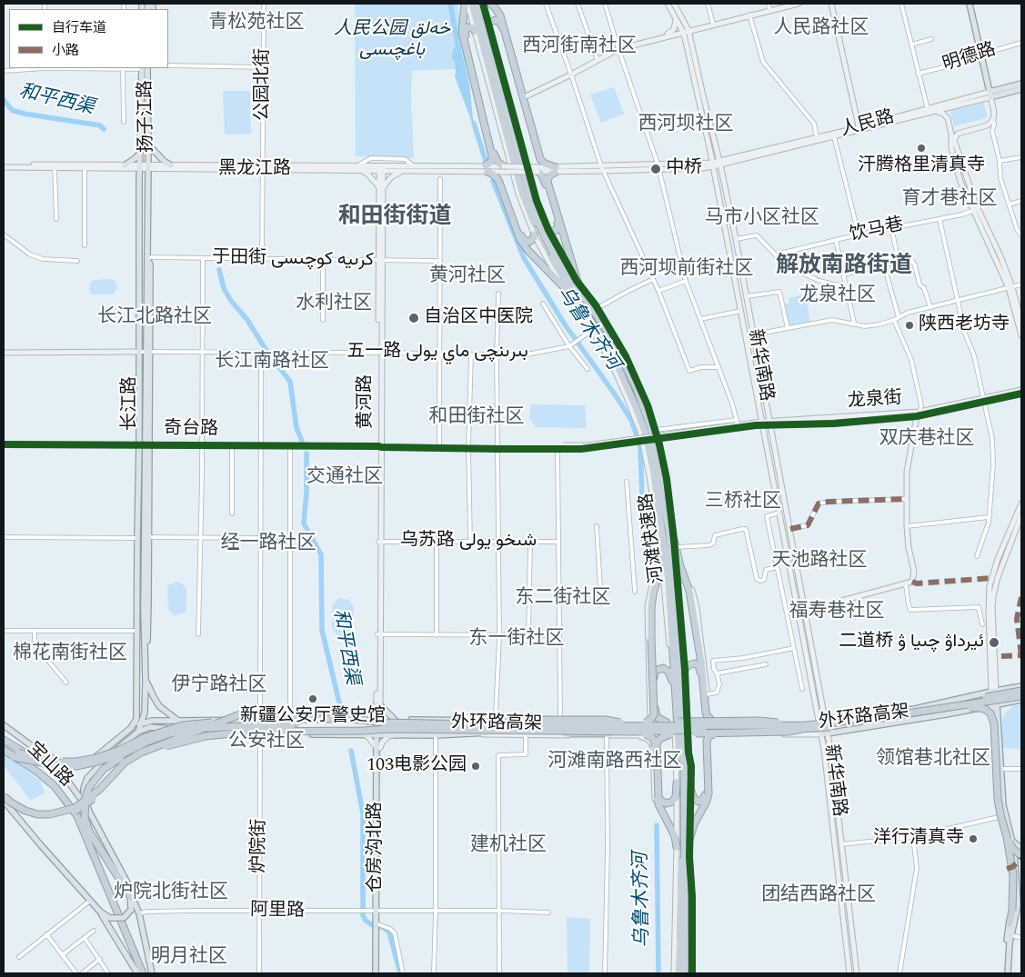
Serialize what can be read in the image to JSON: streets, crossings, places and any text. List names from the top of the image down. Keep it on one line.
{"streets":{"highway":["河滩快速路","外环路高架"],"main road":["扬子江路","人民路","黑龙江路","五一路 بىرىنچى ماي يولى","新华南路","龙泉街","黄河路","长江路","奇台路","宝山路","仓房沟北路"],"street":["明德路","公园北街","饮马巷","于田街 كرىيە كوچىسى","乌苏路 شىخو يولى","炉院街","阿里路"]},"crossings":[["公园北街","黑龙江路"],["公园北街","于田街 كرىيە كوچىسى"],["扬子江路","黑龙江路"],["扬子江路","长江路"],["人民路","黑龙江路"],["人民路","新华南路"],["黑龙江路","黄河路"],["黑龙江路","长江路"],["于田街 كرىيە كوچىسى","黄河路"],["于田街 كرىيە كوچىسى","长江路"],["五一路 بىرىنچى ماي يولى","黄河路"],["五一路 بىرىنچى ماي يولى","长江路"],["五一路 بىرىنچى ماي يولى","炉院街"],["新华南路","龙泉街"],["黄河路","奇台路"],["黄河路","乌苏路 شىخو يولى"],["黄河路","外环路高架"],["黄河路","仓房沟北路"],["长江路","奇台路"],["奇台路","炉院街"],["外环路高架","仓房沟北路"],["炉院街","阿里路"],["仓房沟北路","阿里路"]],"districts":["青松苑社区","人民路社区","西河街南社区","西河坝社区","育才巷社区","和田街街道","马市小区社区","解放南路街道","西河坝前街社区","黄河社区","龙泉社区","水利社区","长江北路社区","长江南路社区","和田街社区","双庆巷社区","交通社区","三桥社区","经一路社区","天池路社区","东二街社区","福寿巷社区","东一街社区","棉花南街社区","伊宁路社区","公安社区","领馆巷北社区","河滩南路西社区","建机社区","炉院北街社区","团结西路社区","明月社区"],"water":["和平西渠","乌鲁木齐河"],"parks":["人民公园 خەلق باغچىسى"],"places":["汗腾格里清真寺","中桥","自治区中医院","陕西老坊寺","二道桥 ئيرداۋ چىيا ۋ","新疆公安厅警史馆","103电影公园","洋行清真寺"],"legend":["自行车道","小路"]}
